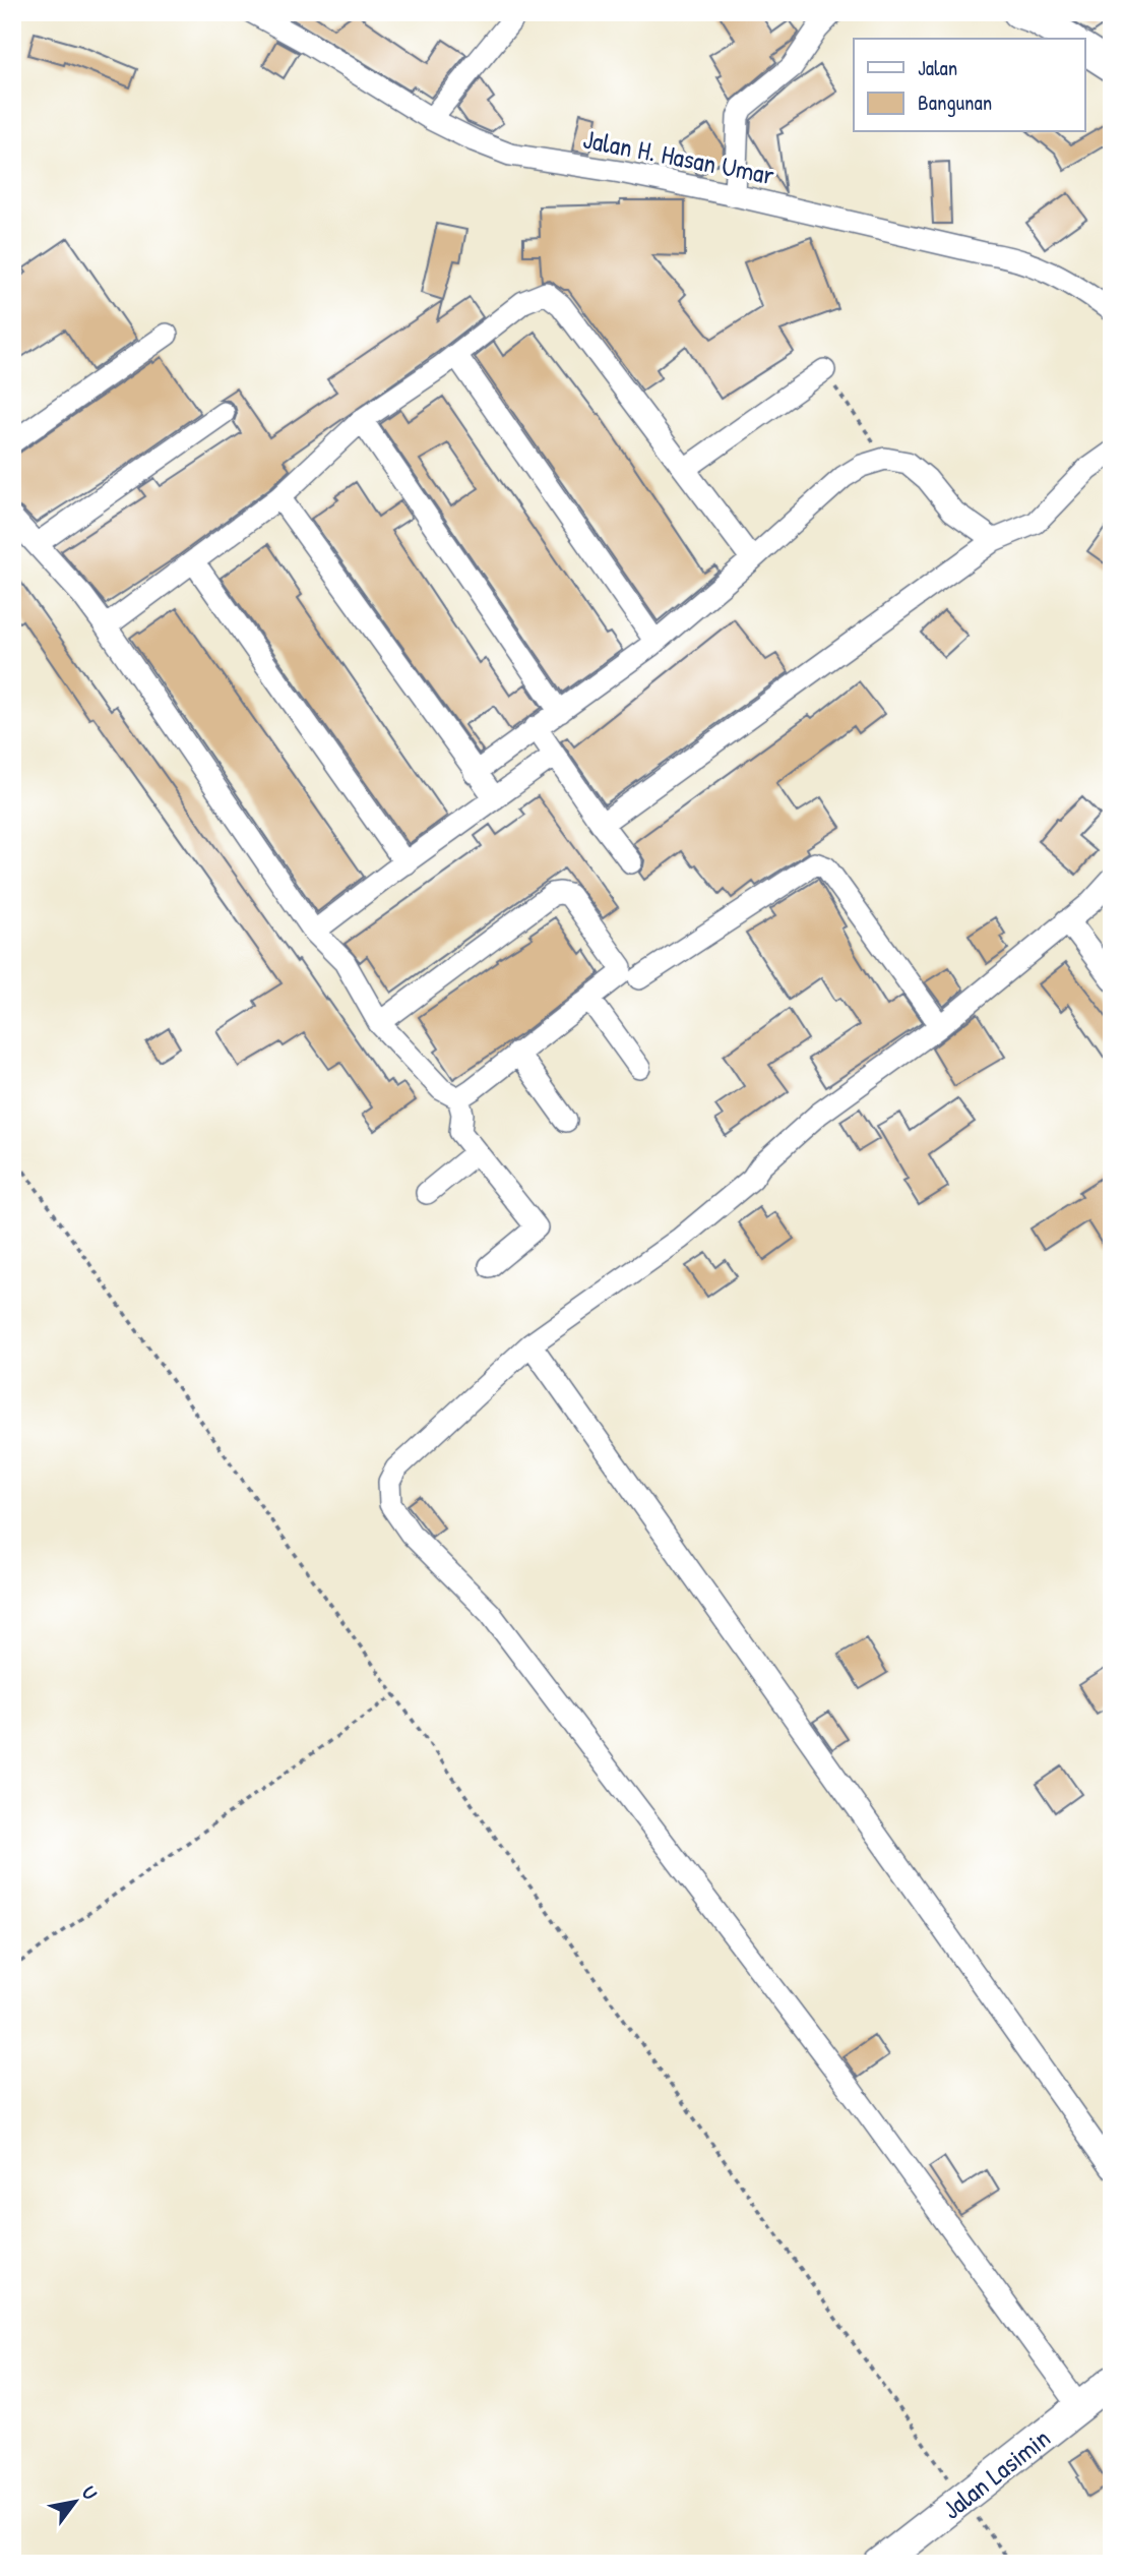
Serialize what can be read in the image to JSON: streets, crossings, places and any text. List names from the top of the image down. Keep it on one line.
{"streets":{"street":["Jalan H. Hasan Umar","Jalan Lasimin"]},"legend":["Jalan","Bangunan"],"north":"top right"}
